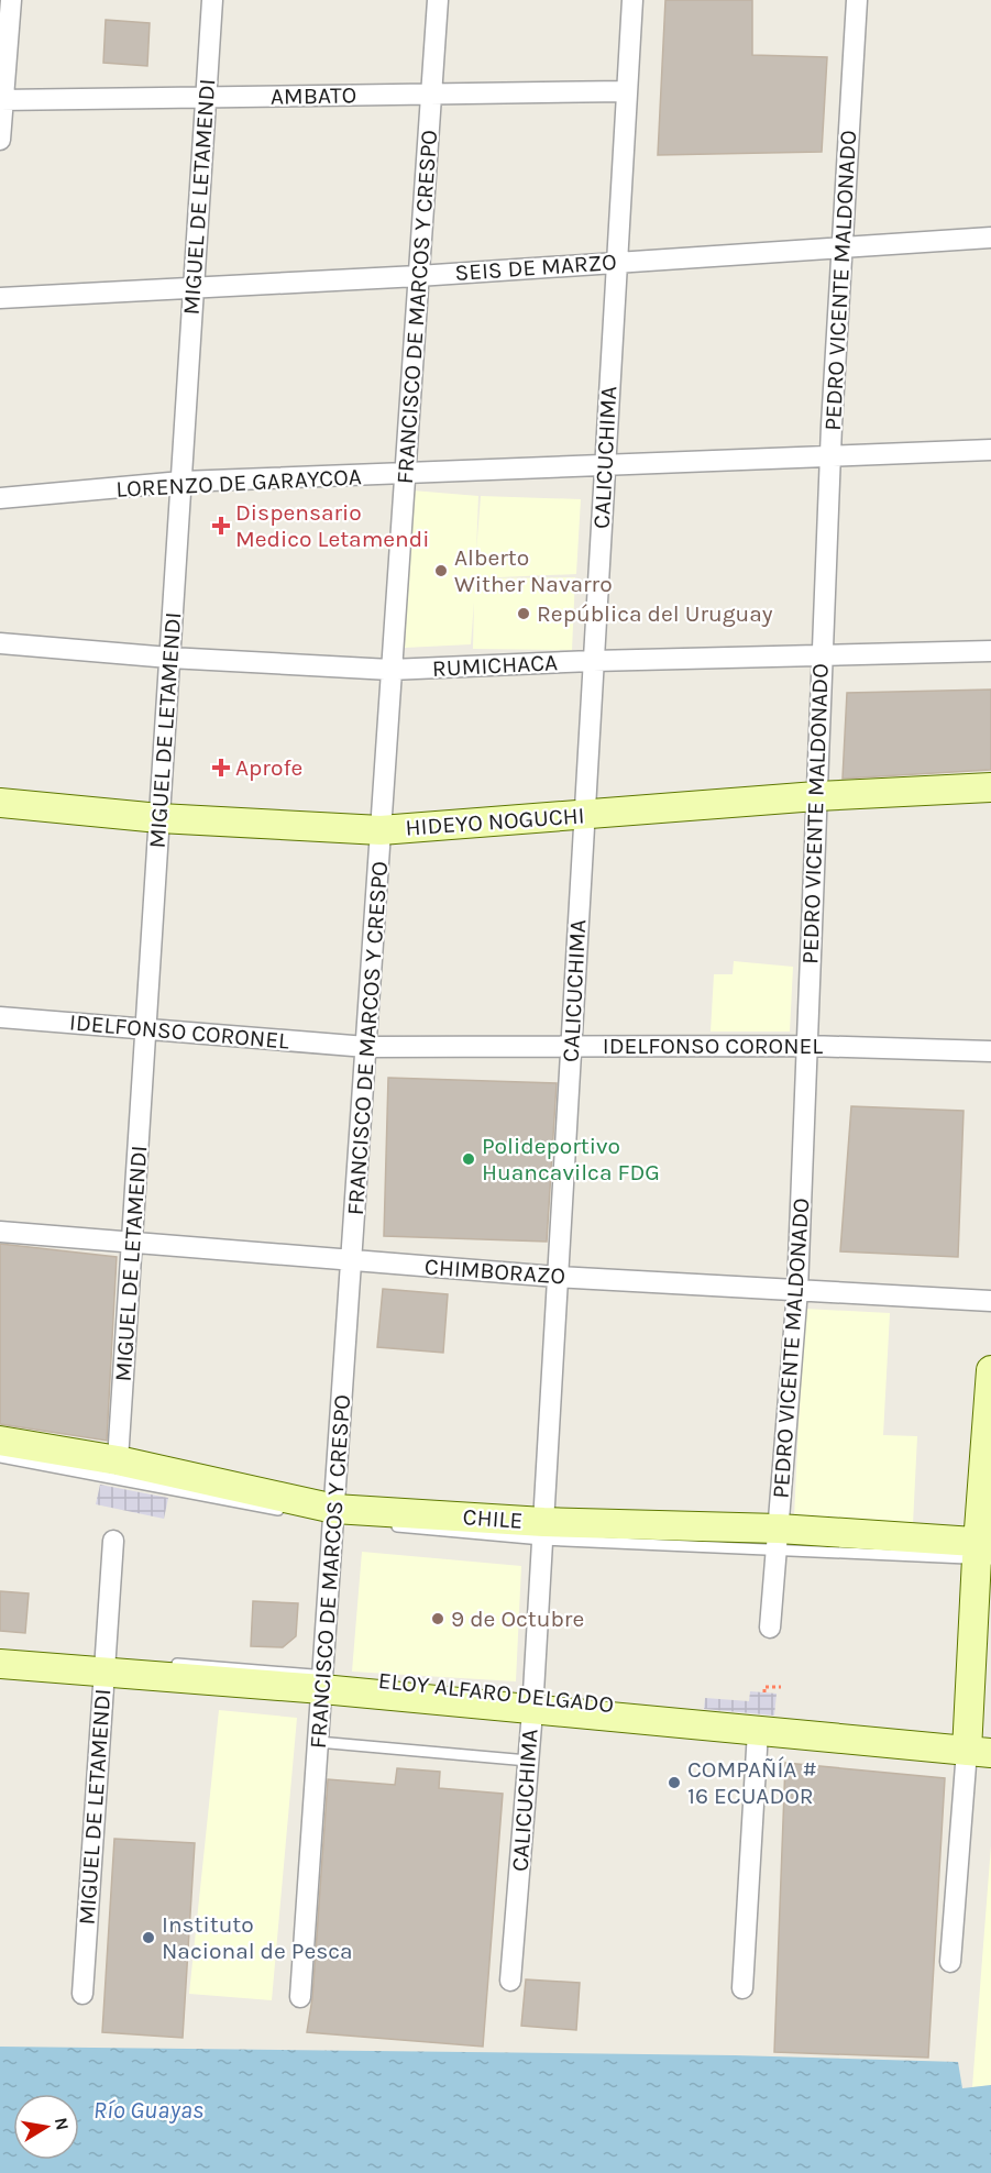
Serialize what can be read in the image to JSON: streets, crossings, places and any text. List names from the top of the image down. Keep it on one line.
{"streets":{"main road":["HIDEYO NOGUCHI","CHILE","ELOY ALFARO DELGADO"],"street":["AMBATO","MIGUEL DE LETAMENDI","SEIS DE MARZO","PEDRO VICENTE MALDONADO","FRANCISCO DE MARCOS Y CRESPO","CALICUCHIMA","LORENZO DE GARAYCOA","RUMICHACA","IDELFONSO CORONEL","CHIMBORAZO"]},"crossings":[["AMBATO","MIGUEL DE LETAMENDI"],["AMBATO","FRANCISCO DE MARCOS Y CRESPO"],["AMBATO","CALICUCHIMA"],["MIGUEL DE LETAMENDI","SEIS DE MARZO"],["MIGUEL DE LETAMENDI","LORENZO DE GARAYCOA"],["MIGUEL DE LETAMENDI","RUMICHACA"],["MIGUEL DE LETAMENDI","HIDEYO NOGUCHI"],["MIGUEL DE LETAMENDI","IDELFONSO CORONEL"],["MIGUEL DE LETAMENDI","CHIMBORAZO"],["MIGUEL DE LETAMENDI","CHILE"],["MIGUEL DE LETAMENDI","ELOY ALFARO DELGADO"],["SEIS DE MARZO","PEDRO VICENTE MALDONADO"],["SEIS DE MARZO","FRANCISCO DE MARCOS Y CRESPO"],["SEIS DE MARZO","CALICUCHIMA"],["PEDRO VICENTE MALDONADO","LORENZO DE GARAYCOA"],["PEDRO VICENTE MALDONADO","RUMICHACA"],["PEDRO VICENTE MALDONADO","HIDEYO NOGUCHI"],["PEDRO VICENTE MALDONADO","IDELFONSO CORONEL"],["PEDRO VICENTE MALDONADO","CHIMBORAZO"],["PEDRO VICENTE MALDONADO","CHILE"],["FRANCISCO DE MARCOS Y CRESPO","LORENZO DE GARAYCOA"],["FRANCISCO DE MARCOS Y CRESPO","RUMICHACA"],["FRANCISCO DE MARCOS Y CRESPO","HIDEYO NOGUCHI"],["FRANCISCO DE MARCOS Y CRESPO","IDELFONSO CORONEL"],["FRANCISCO DE MARCOS Y CRESPO","CHIMBORAZO"],["FRANCISCO DE MARCOS Y CRESPO","CHILE"],["FRANCISCO DE MARCOS Y CRESPO","ELOY ALFARO DELGADO"],["CALICUCHIMA","LORENZO DE GARAYCOA"],["CALICUCHIMA","RUMICHACA"],["CALICUCHIMA","HIDEYO NOGUCHI"],["CALICUCHIMA","IDELFONSO CORONEL"],["CALICUCHIMA","CHIMBORAZO"],["CALICUCHIMA","CHILE"],["CALICUCHIMA","ELOY ALFARO DELGADO"]],"water":["Río Guayas"],"places":{"health":["Dispensario Medico Letamendi","Aprofe"],"other":["Alberto Wither Navarro","República del Uruguay","Polideportivo Huancavilca FDG","9 de Octubre","COMPAÑÍA # 16 ECUADOR","Instituto Nacional de Pesca"]},"north":"right"}
